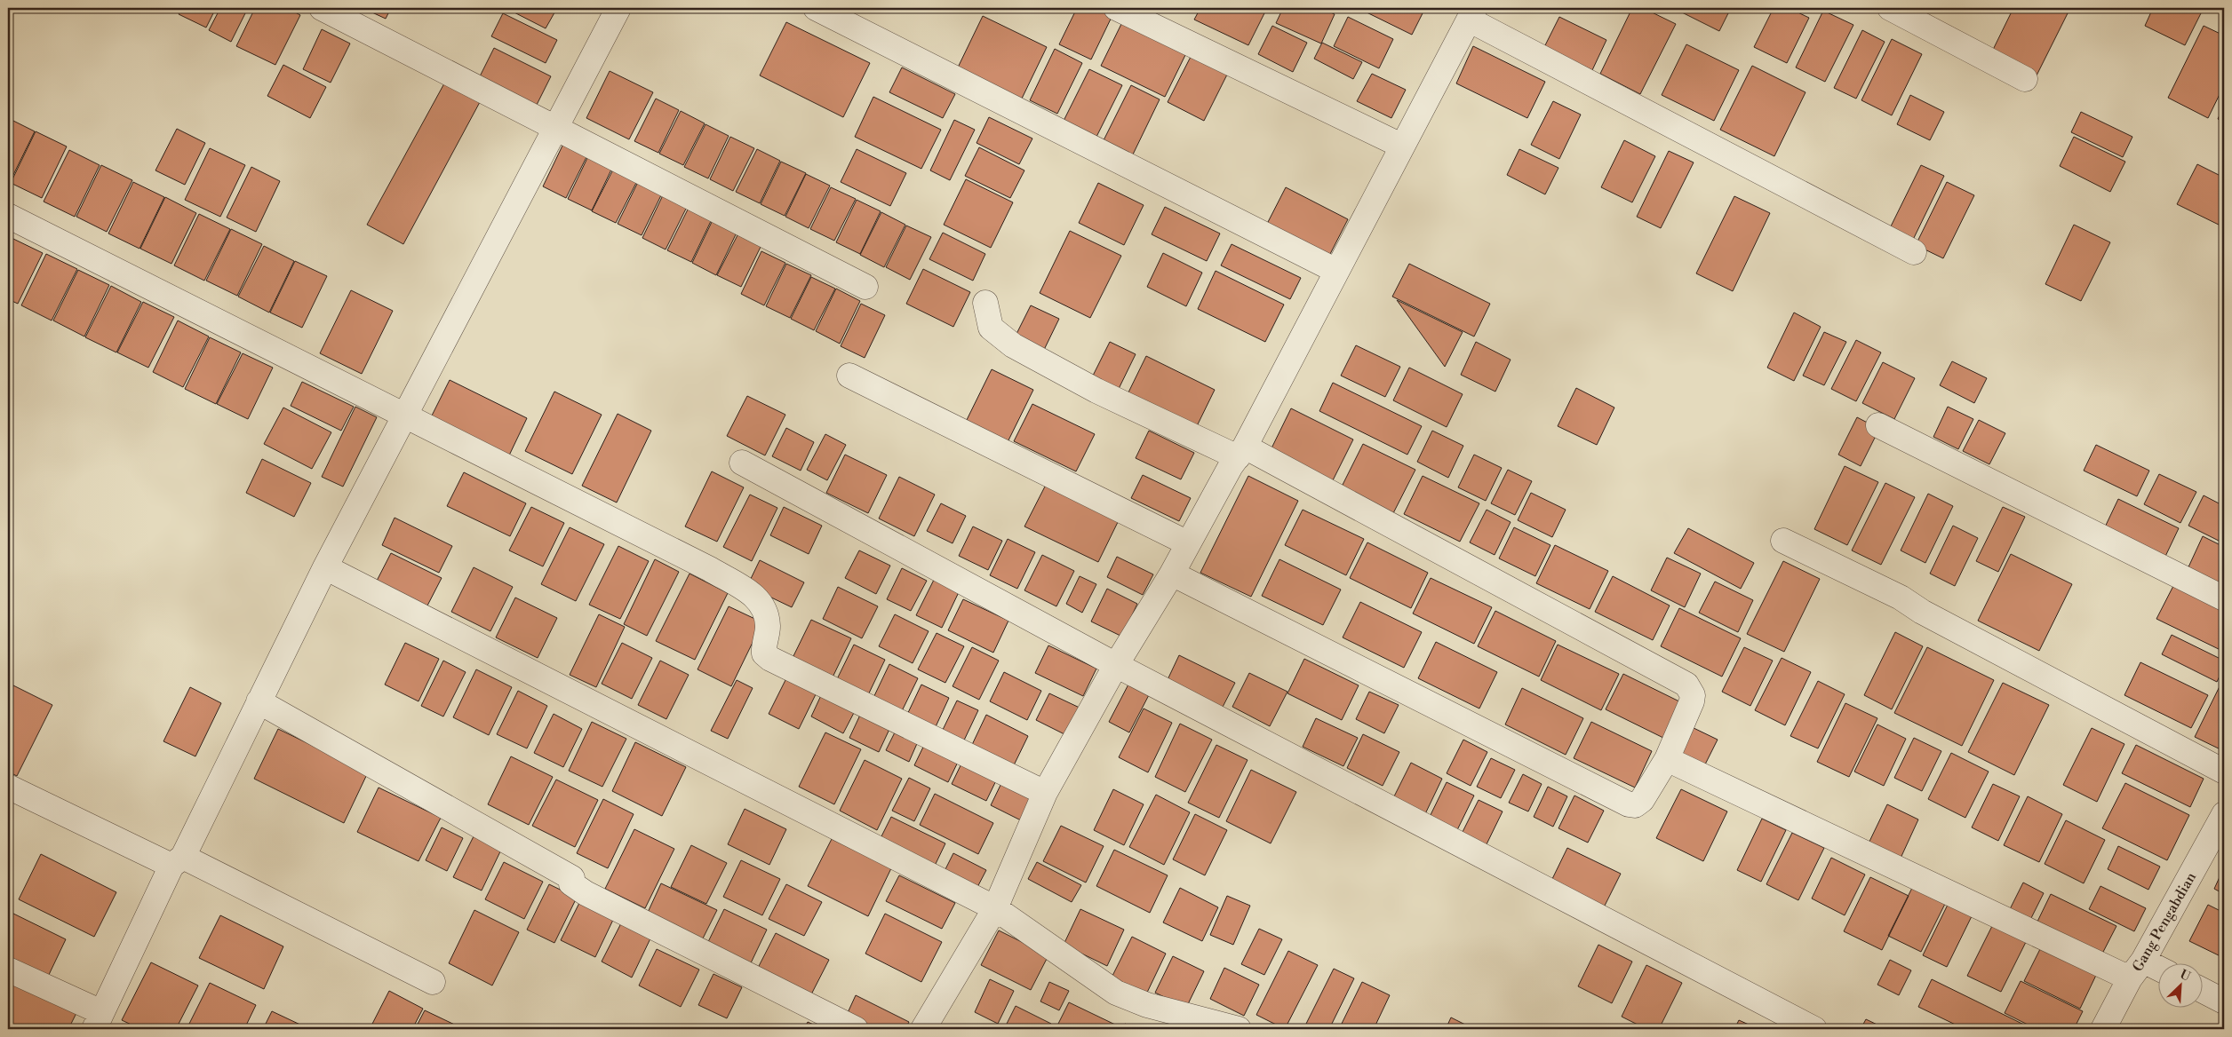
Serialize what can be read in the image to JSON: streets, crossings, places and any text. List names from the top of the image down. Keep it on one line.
{"streets":{"street":["Gang Pengabdian"]},"north":"top right"}
